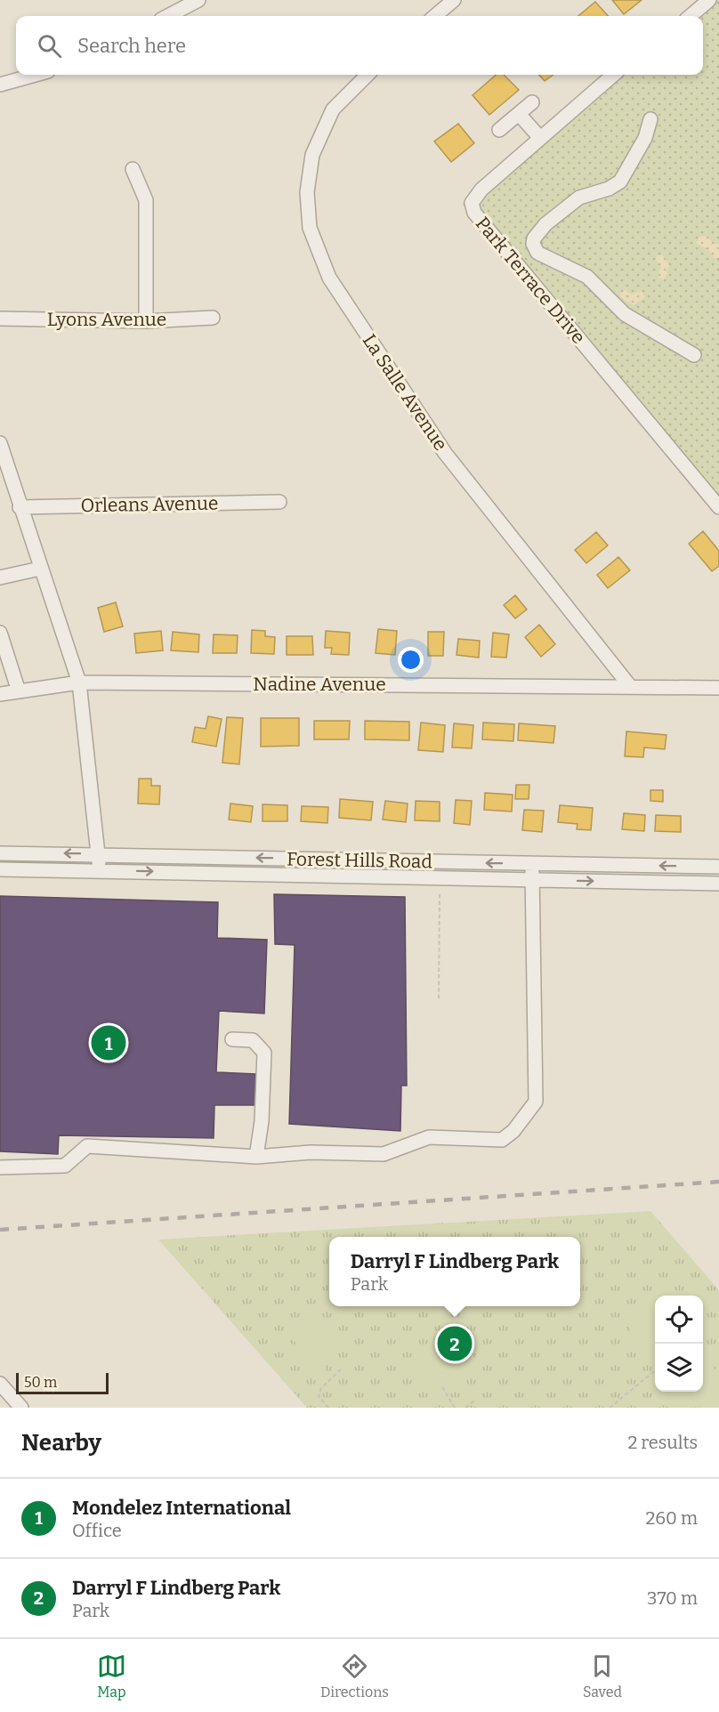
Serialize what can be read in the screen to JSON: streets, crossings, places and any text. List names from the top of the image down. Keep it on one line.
{"streets":{"street":["Park Terrace Drive","Lyons Avenue","La Salle Avenue","Orleans Avenue","Nadine Avenue","Forest Hills Road"]},"crossings":[["La Salle Avenue","Nadine Avenue"]],"scale_bar":"50 m","page":{"search":"Search here","pins":["1","2"],"popup":["Darryl F Lindberg Park","Park"],"scale":"50 m","heading":["Nearby","2 results"],"list":[{"mark":"1","name":"Mondelez International","note":"Office","value":"260 m"},{"mark":"2","name":"Darryl F Lindberg Park","note":"Park","value":"370 m"}],"nav":["Map","Directions","Saved"]}}
